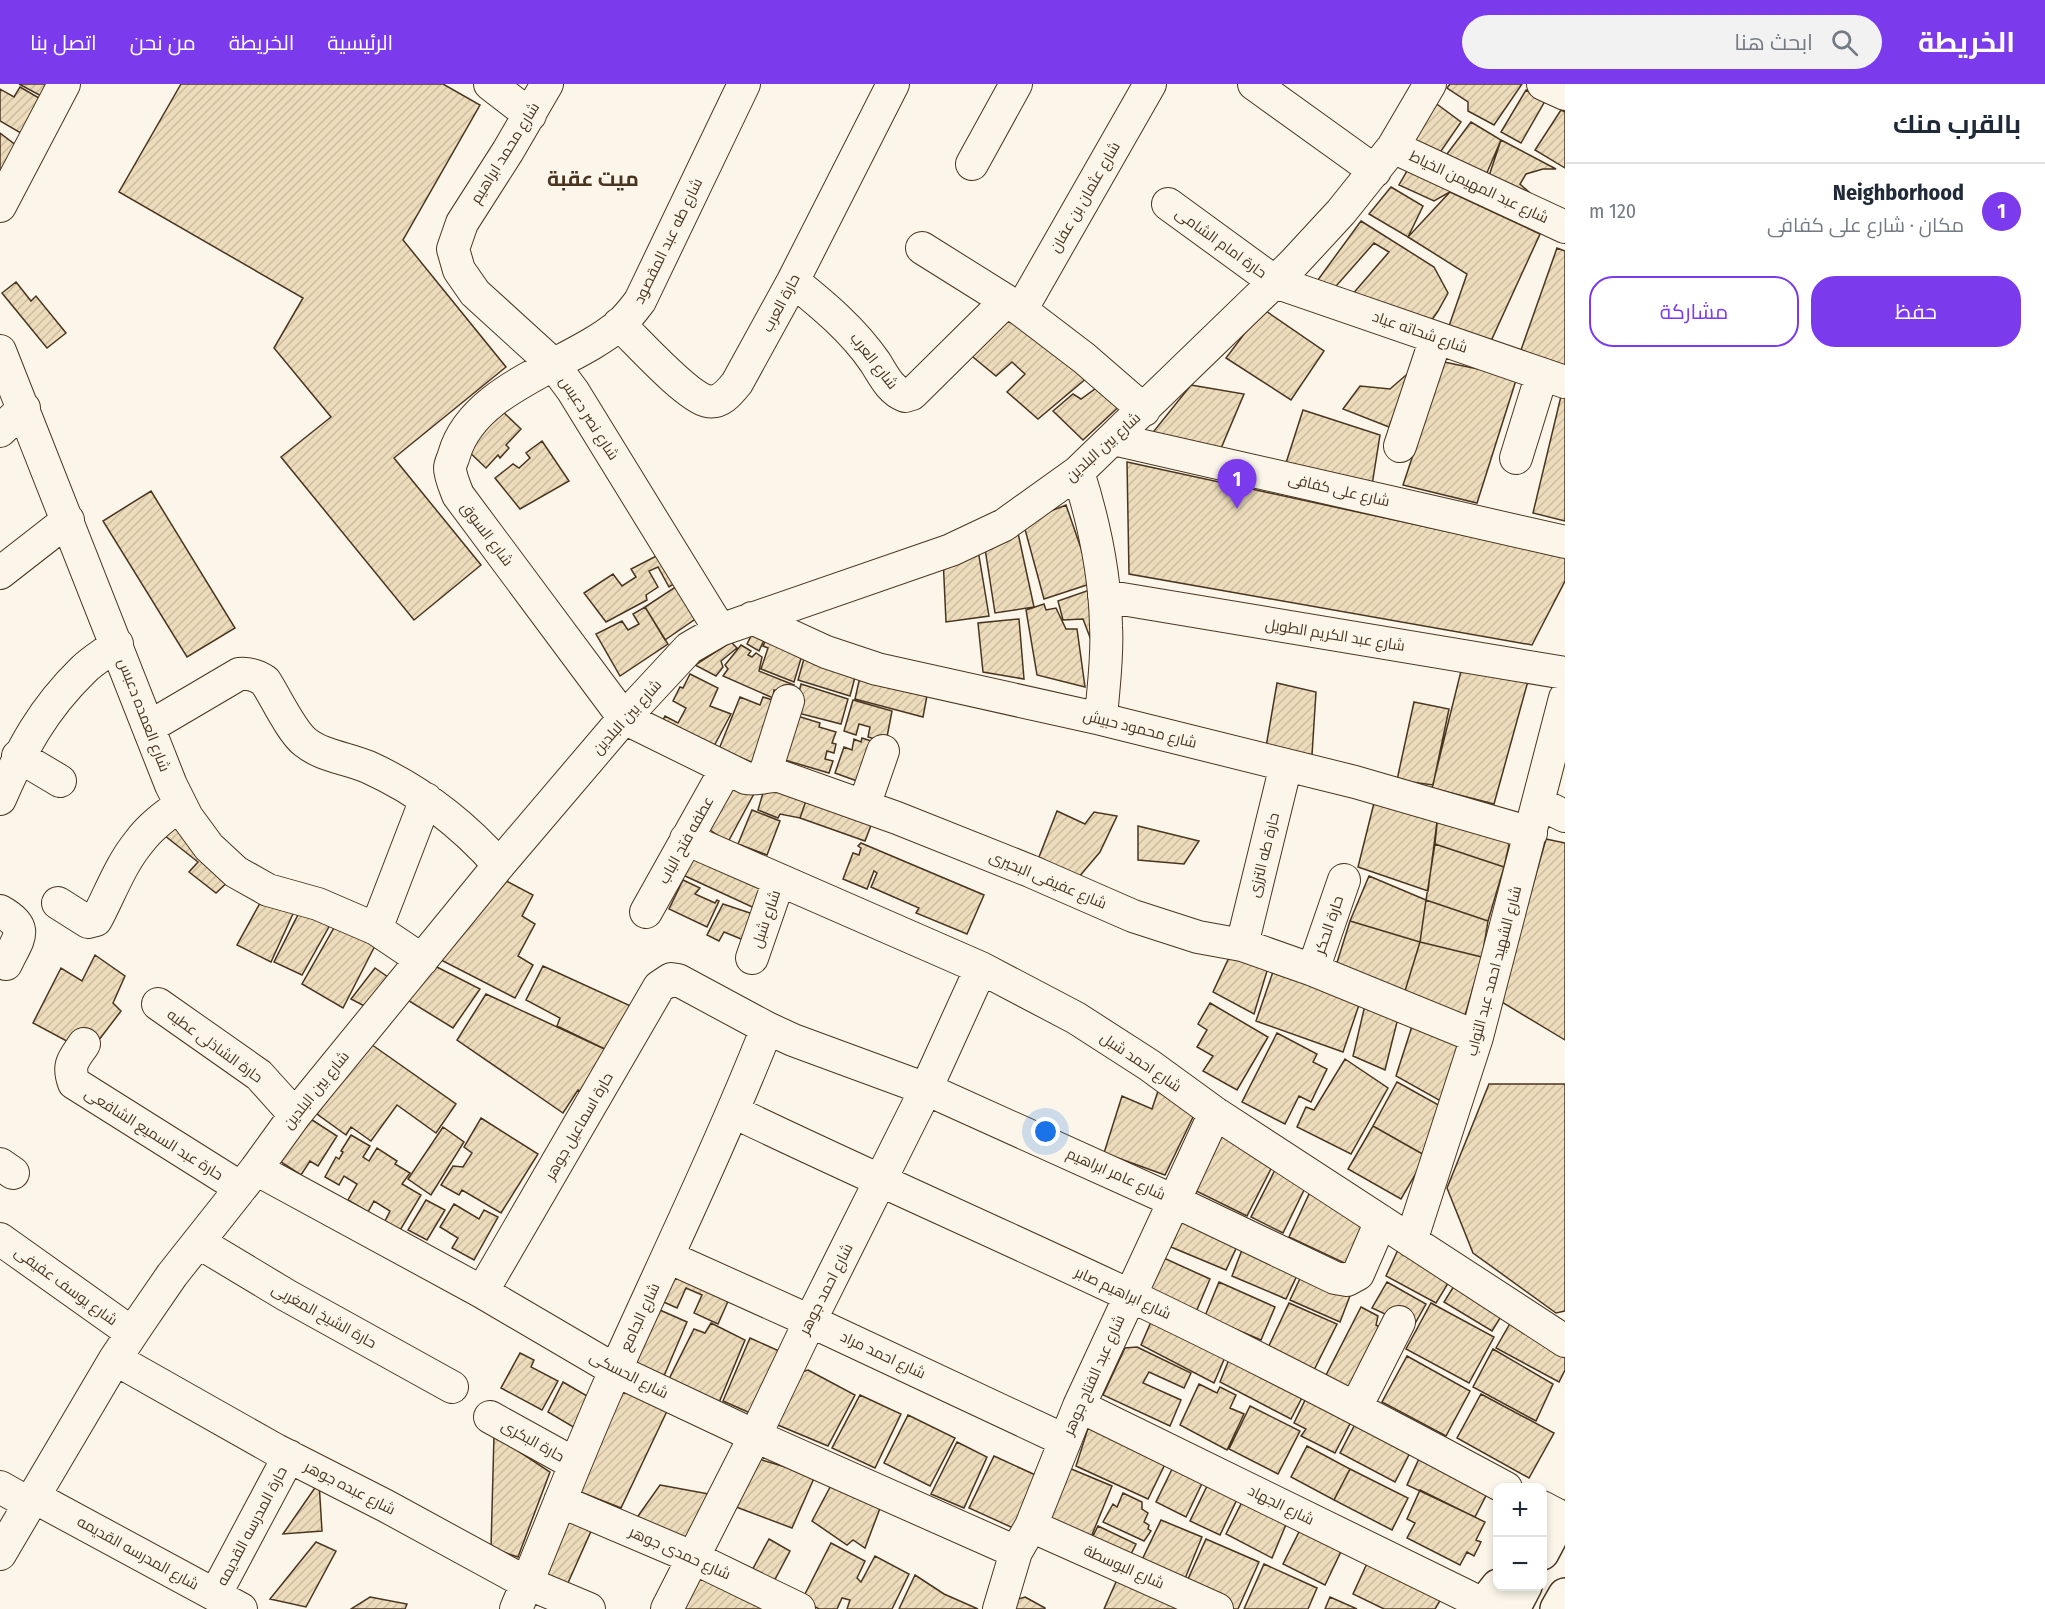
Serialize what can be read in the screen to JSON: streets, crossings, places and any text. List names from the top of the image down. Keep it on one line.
{"streets":{"street":["شارع محمد ابراهيم","شارع عبد المهيمن الخياط","شارع عثمان بن عفان","شارع طه عبد المقصود","حارة امام الشامى","حارة العرب","شارع شحاته عياد","شارع العرب","شارع نصر دعبس","شارع بين البلدين","شارع على كفافى","شارع السوق","شارع عبد الكريم الطويل","شارع العمده دعبس","شارع محمود حبيش","عطفه فتح الباب","حارة طه الترزى","شارع عفيفى البحيرى","شارع شبل","حارة الحكر","شارع الشهيد احمد عبد التواب","حارة الشاذلى عطيه","شارع احمد شبل","حارة اسماعيل جوهر","حارة عبد السميع الشافعى","شارع عامر ابراهيم","شارع يوسف عفيفى","شارع احمد جوهر","شارع ابراهيم صابر","حارة الشيخ المغربى","شارع الجامع","شارع احمد مراد","شارع الحسكى","شارع عبد الفتاح جوهر","حارة البكرى","شارع عبده جوهر","شارع الجهاد","حارة المدرسه القديمه","شارع المدرسه القديمه","شارع حمدى جوهر","شارع البوسطة"]},"crossings":[["شارع محمد ابراهيم","شارع نصر دعبس"],["شارع عبد المهيمن الخياط","شارع بين البلدين"],["شارع عثمان بن عفان","شارع العرب"],["شارع طه عبد المقصود","حارة العرب"],["شارع طه عبد المقصود","شارع نصر دعبس"],["شارع طه عبد المقصود","شارع السوق"],["حارة امام الشامى","شارع شحاته عياد"],["حارة امام الشامى","شارع بين البلدين"],["حارة العرب","شارع العرب"],["شارع شحاته عياد","شارع بين البلدين"],["شارع نصر دعبس","شارع بين البلدين"],["شارع نصر دعبس","شارع السوق"],["شارع بين البلدين","شارع على كفافى"],["شارع بين البلدين","شارع السوق"],["شارع بين البلدين","شارع العمده دعبس"],["شارع بين البلدين","شارع محمود حبيش"],["شارع بين البلدين","شارع عفيفى البحيرى"],["شارع بين البلدين","حارة الشاذلى عطيه"],["شارع بين البلدين","حارة عبد السميع الشافعى"],["شارع بين البلدين","شارع يوسف عفيفى"],["شارع بين البلدين","حارة الشيخ المغربى"],["شارع بين البلدين","شارع الحسكى"],["شارع بين البلدين","شارع عبده جوهر"],["شارع بين البلدين","شارع المدرسه القديمه"],["شارع السوق","شارع عفيفى البحيرى"],["شارع محمود حبيش","حارة طه الترزى"],["شارع محمود حبيش","شارع الشهيد احمد عبد التواب"],["عطفه فتح الباب","شارع عفيفى البحيرى"],["عطفه فتح الباب","شارع احمد شبل"],["حارة طه الترزى","شارع عفيفى البحيرى"],["شارع عفيفى البحيرى","حارة الحكر"],["شارع عفيفى البحيرى","شارع الشهيد احمد عبد التواب"],["شارع شبل","شارع احمد شبل"],["شارع الشهيد احمد عبد التواب","شارع احمد شبل"],["شارع احمد شبل","شارع عامر ابراهيم"],["شارع احمد شبل","شارع احمد جوهر"],["شارع احمد شبل","شارع عبد الفتاح جوهر"],["حارة اسماعيل جوهر","شارع عامر ابراهيم"],["حارة اسماعيل جوهر","شارع الحسكى"],["حارة عبد السميع الشافعى","شارع الحسكى"],["شارع عامر ابراهيم","شارع احمد جوهر"],["شارع عامر ابراهيم","شارع الجامع"],["شارع عامر ابراهيم","شارع عبد الفتاح جوهر"],["شارع يوسف عفيفى","شارع عبده جوهر"],["شارع احمد جوهر","شارع ابراهيم صابر"],["شارع احمد جوهر","شارع احمد مراد"],["شارع احمد جوهر","شارع الحسكى"],["شارع احمد جوهر","شارع حمدى جوهر"],["شارع ابراهيم صابر","شارع الجامع"],["شارع ابراهيم صابر","شارع عبد الفتاح جوهر"],["شارع الجامع","شارع احمد مراد"],["شارع الجامع","شارع الحسكى"],["شارع الجامع","حارة البكرى"],["شارع الجامع","شارع عبده جوهر"],["شارع الجامع","شارع حمدى جوهر"],["شارع احمد مراد","شارع عبد الفتاح جوهر"],["شارع الحسكى","شارع عبد الفتاح جوهر"],["شارع الحسكى","شارع البوسطة"],["شارع عبد الفتاح جوهر","شارع الجهاد"],["شارع عبد الفتاح جوهر","شارع البوسطة"],["شارع عبده جوهر","حارة المدرسه القديمه"],["حارة المدرسه القديمه","شارع المدرسه القديمه"]],"districts":["ميت عقبة"],"page":{"header":"الخريطة","search":"ابحث هنا","nav":["الرئيسية","الخريطة","من نحن","اتصل بنا"],"heading":"بالقرب منك","list":[{"mark":"1","name":"Neighborhood","note":"مكان · شارع على كفافى","value":"120 m"}],"buttons":["حفظ","مشاركة"],"pins":"1","map_buttons":["+","−"]}}
